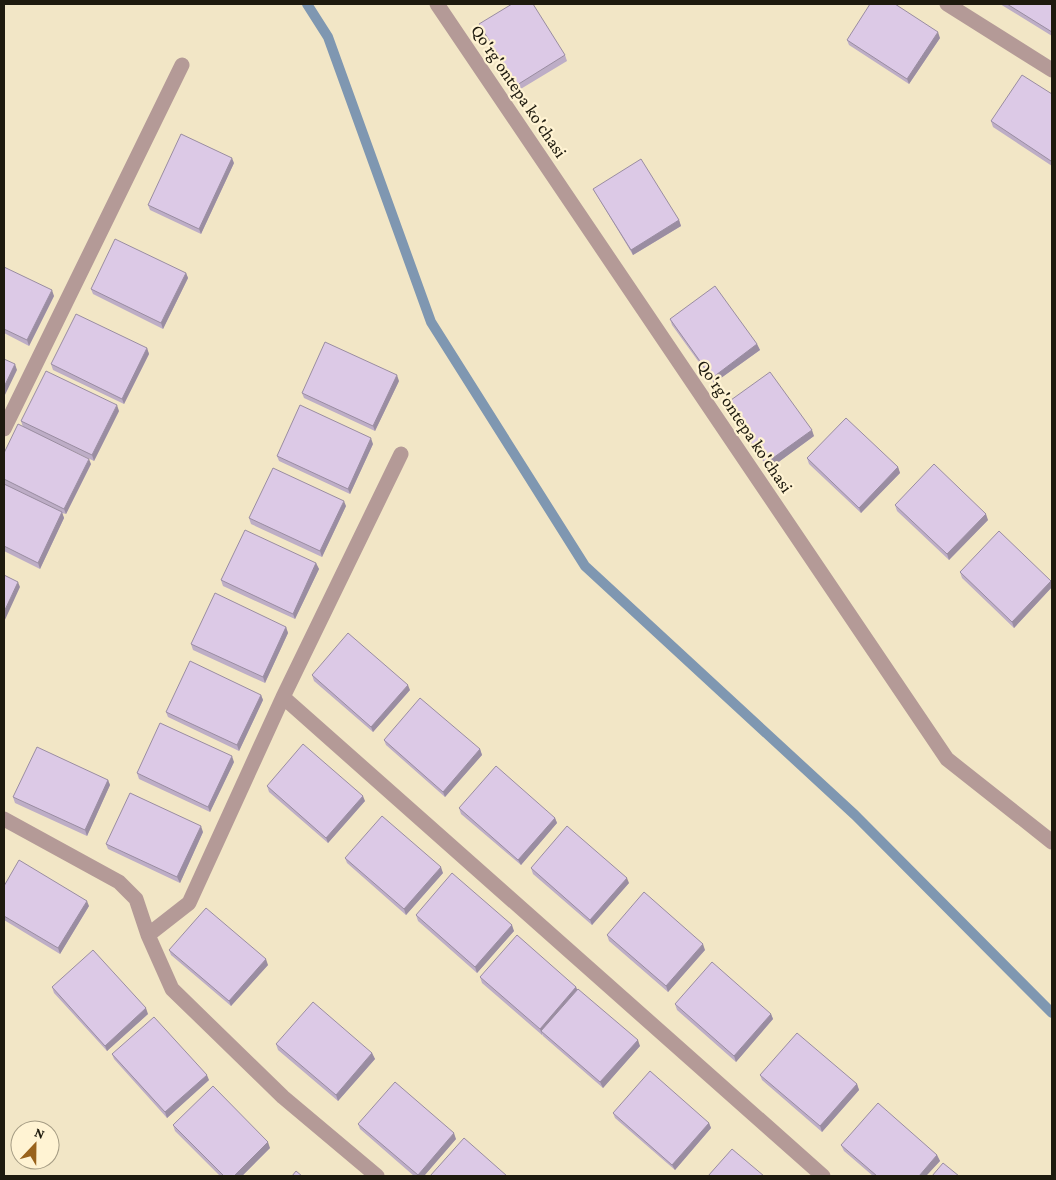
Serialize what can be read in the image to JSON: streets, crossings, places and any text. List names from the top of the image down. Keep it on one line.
{"streets":{"street":["Qo'rg'ontepa ko'chasi"]},"north":"top"}
